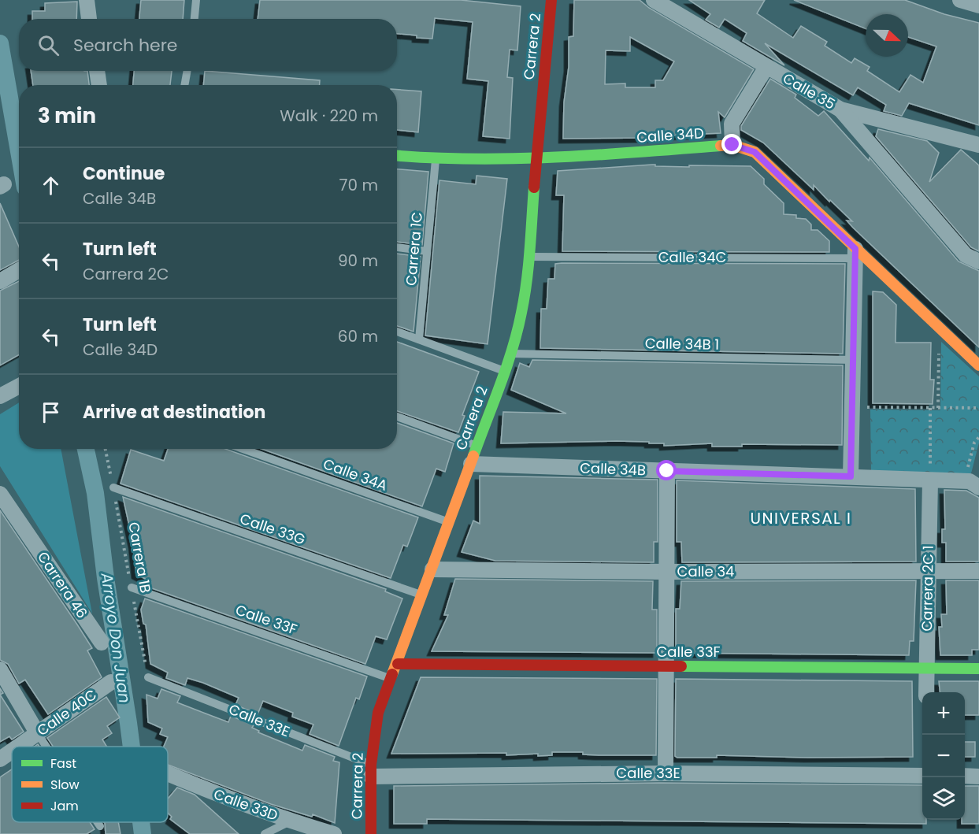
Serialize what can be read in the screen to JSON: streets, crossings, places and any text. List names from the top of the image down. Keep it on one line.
{"streets":{"street":["Carrera 2","Calle 35","Calle 34D","Calle 34B","Calle 34","Carrera 46","Carrera 2C 1","Calle 33F","Calle 40C","Calle 33E","Calle 33D"],"lane":["Carrera 1C","Calle 34C","Calle 34B 1","Calle 34A","Calle 33G"],"path":["Carrera 1B"]},"crossings":[["Carrera 2","Calle 34D"],["Carrera 2","Calle 34C"],["Carrera 2","Calle 34B 1"],["Carrera 2","Calle 34B"],["Carrera 2","Calle 34A"],["Carrera 2","Calle 33G"],["Carrera 2","Calle 34"],["Carrera 2","Calle 33F"],["Carrera 2","Calle 33E"],["Calle 34D","Carrera 1C"],["Calle 34D","Calle 34C"],["Calle 34B","Carrera 2C 1"],["Calle 33G","Carrera 1B"],["Carrera 1B","Calle 33F"],["Carrera 1B","Calle 33E"],["Calle 34","Carrera 2C 1"],["Carrera 2C 1","Calle 33F"]],"districts":["UNIVERSAL I"],"water":["Arroyo Don Juan"],"legend":["Fast","Slow","Jam"],"north":"right","page":{"search":"Search here","heading":["3 min","Walk · 220 m"],"list":[["Continue","Calle 34B","70 m"],["Turn left","Carrera 2C","90 m"],["Turn left","Calle 34D","60 m"],"Arrive at destination"],"map_buttons":["+","−"]}}
